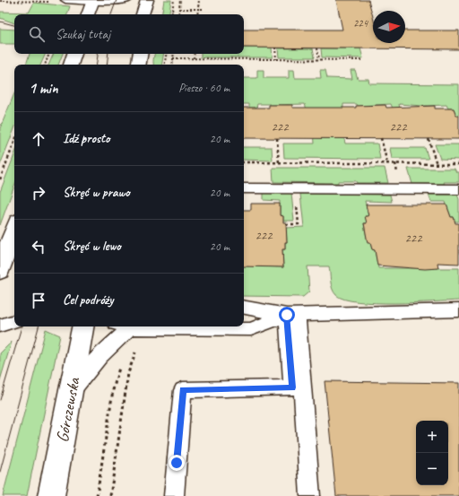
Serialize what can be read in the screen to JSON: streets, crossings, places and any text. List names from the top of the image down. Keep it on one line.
{"streets":{"main road":["Górczewska"]},"house_numbers":["224","222","222","222","222"],"north":"right","page":{"search":"Szukaj tutaj","heading":["1 min","Pieszo · 60 m"],"list":[["Idź prosto","20 m"],["Skręć w prawo","20 m"],["Skręć w lewo","20 m"],"Cel podróży"],"map_buttons":["+","−"]}}
